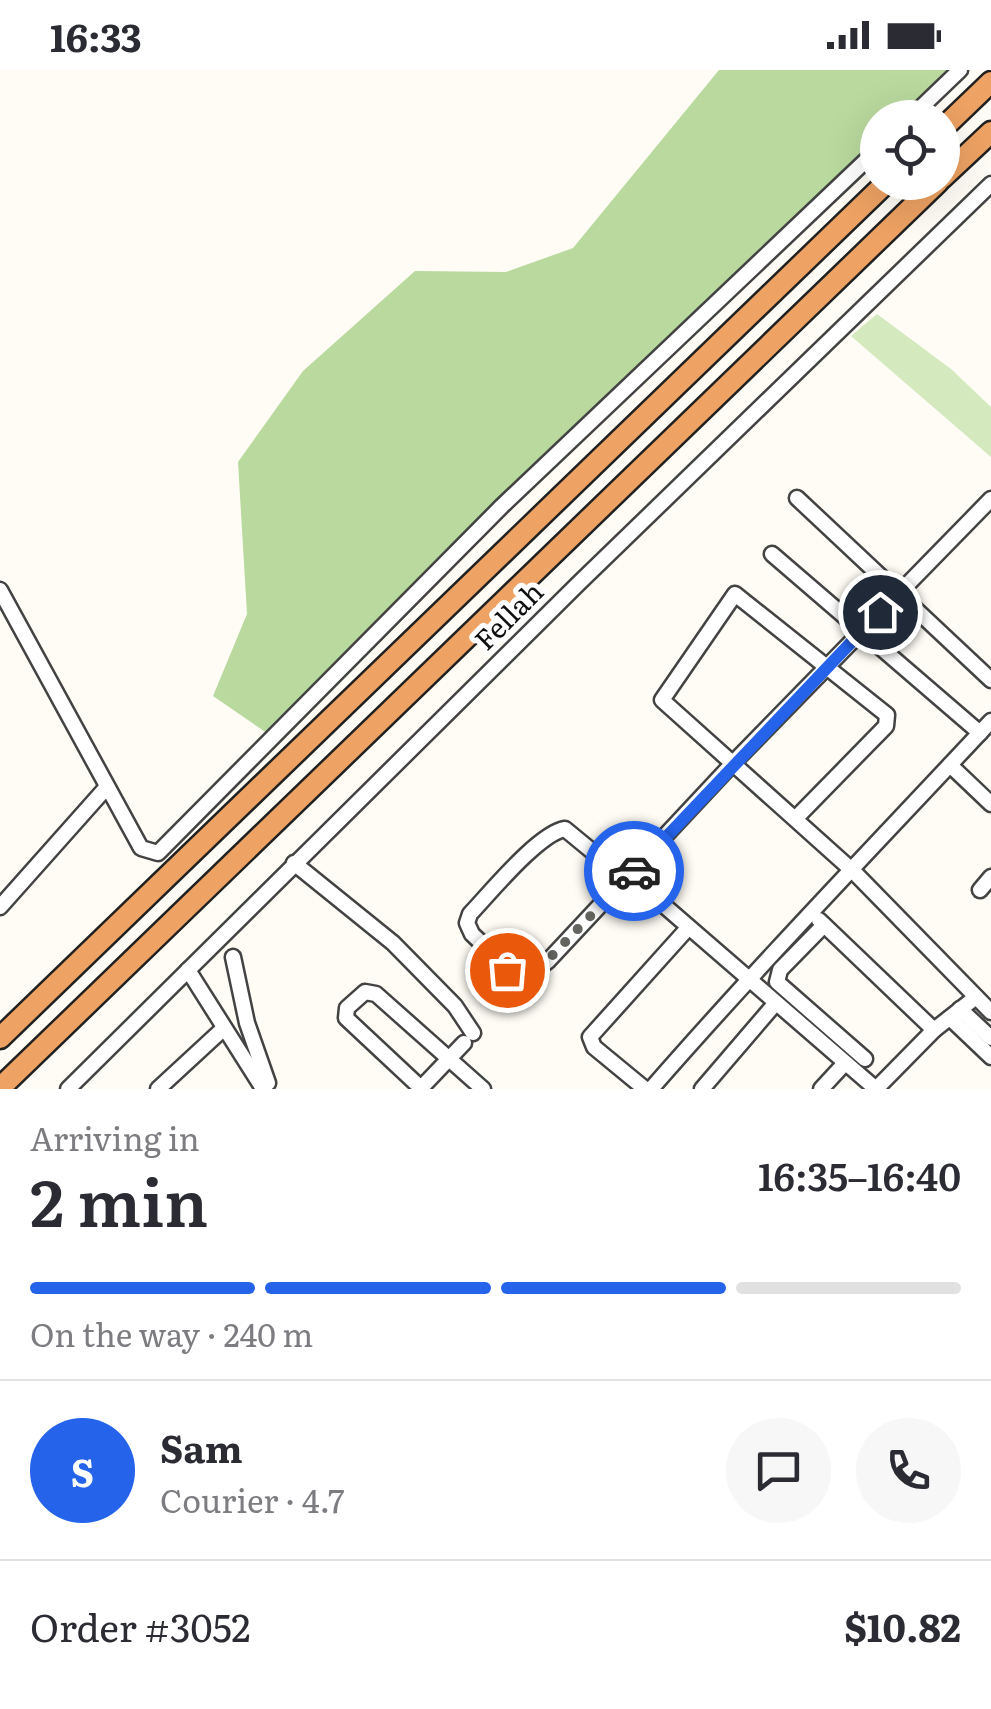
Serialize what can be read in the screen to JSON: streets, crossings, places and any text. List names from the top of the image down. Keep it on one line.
{"streets":{"street":["Fellah"]},"page":{"status":"16:33","heading":["2 min","Arriving in","16:35–16:40"],"panel":["Sam","Courier · 4.7","Order #3052","$10.82"],"bar":"On the way · 240 m","round":"S"}}
